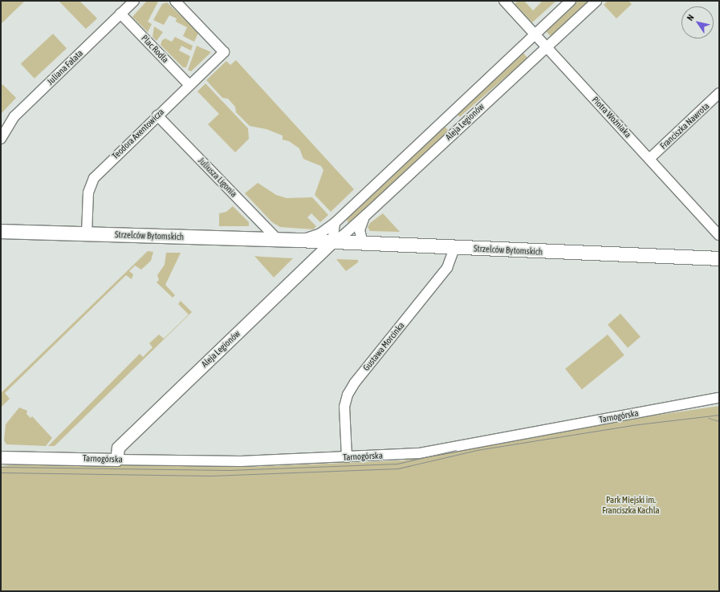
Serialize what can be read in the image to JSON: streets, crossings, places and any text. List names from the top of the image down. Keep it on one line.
{"streets":{"main road":["Strzelców Bytomskich"],"street":["Plac Rodła","Juliana Fałata","Piotra Woźniaka","Aleja Legionów","Franciszka Nawrota","Teodora Axentowicza","Juliusza Ligonia","Gustawa Morcinka","Tarnogórska"]},"crossings":[["Plac Rodła","Juliana Fałata"],["Plac Rodła","Teodora Axentowicza"],["Piotra Woźniaka","Aleja Legionów"],["Piotra Woźniaka","Franciszka Nawrota"],["Aleja Legionów","Strzelców Bytomskich"],["Aleja Legionów","Tarnogórska"],["Teodora Axentowicza","Juliusza Ligonia"],["Teodora Axentowicza","Strzelców Bytomskich"],["Juliusza Ligonia","Strzelców Bytomskich"],["Strzelców Bytomskich","Gustawa Morcinka"],["Gustawa Morcinka","Tarnogórska"]],"parks":["Park Miejski im. Franciszka Kachla"],"north":"top left"}
